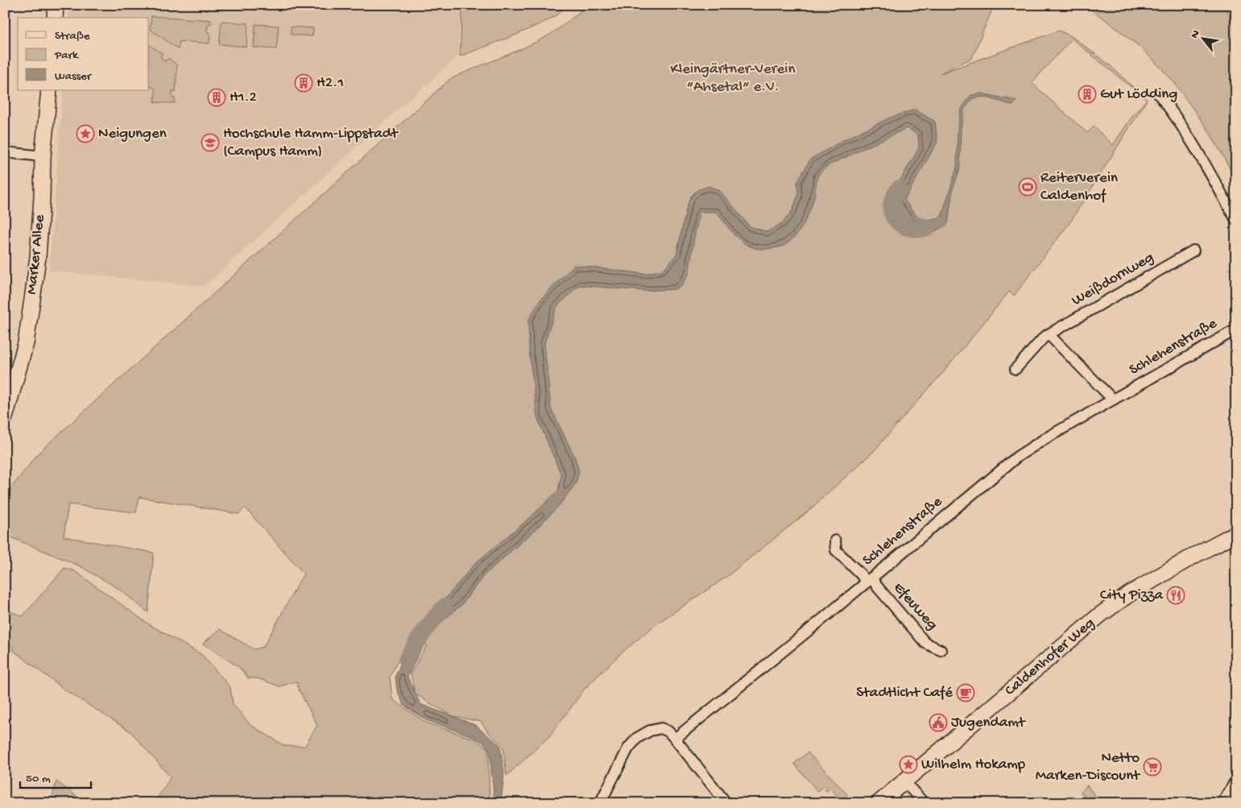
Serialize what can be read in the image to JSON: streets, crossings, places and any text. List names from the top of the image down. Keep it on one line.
{"streets":{"street":["Marker Allee","Weißdornweg","Schlehenstraße","Efeuweg","Caldenhofer Weg"]},"crossings":[["Schlehenstraße","Efeuweg"]],"parks":["Kleingärtner-Verein “Ahsetal” e.V."],"places":{"building":["H2.1","Gut Lödding","H1.2"],"place":["Neigungen","Wilhelm Hokamp"],"school or university":["Hochschule Hamm-Lippstadt (Campus Hamm)"],"sports":["Reiterverein Caldenhof"],"restaurant":["City Pizza"],"cafe":["Stadtlicht Café"],"public building":["Jugendamt"],"supermarket":["Netto Marken-Discount"]},"legend":["Straße","Park","Wasser"],"scale_bar":"50 m","north":"top left"}
